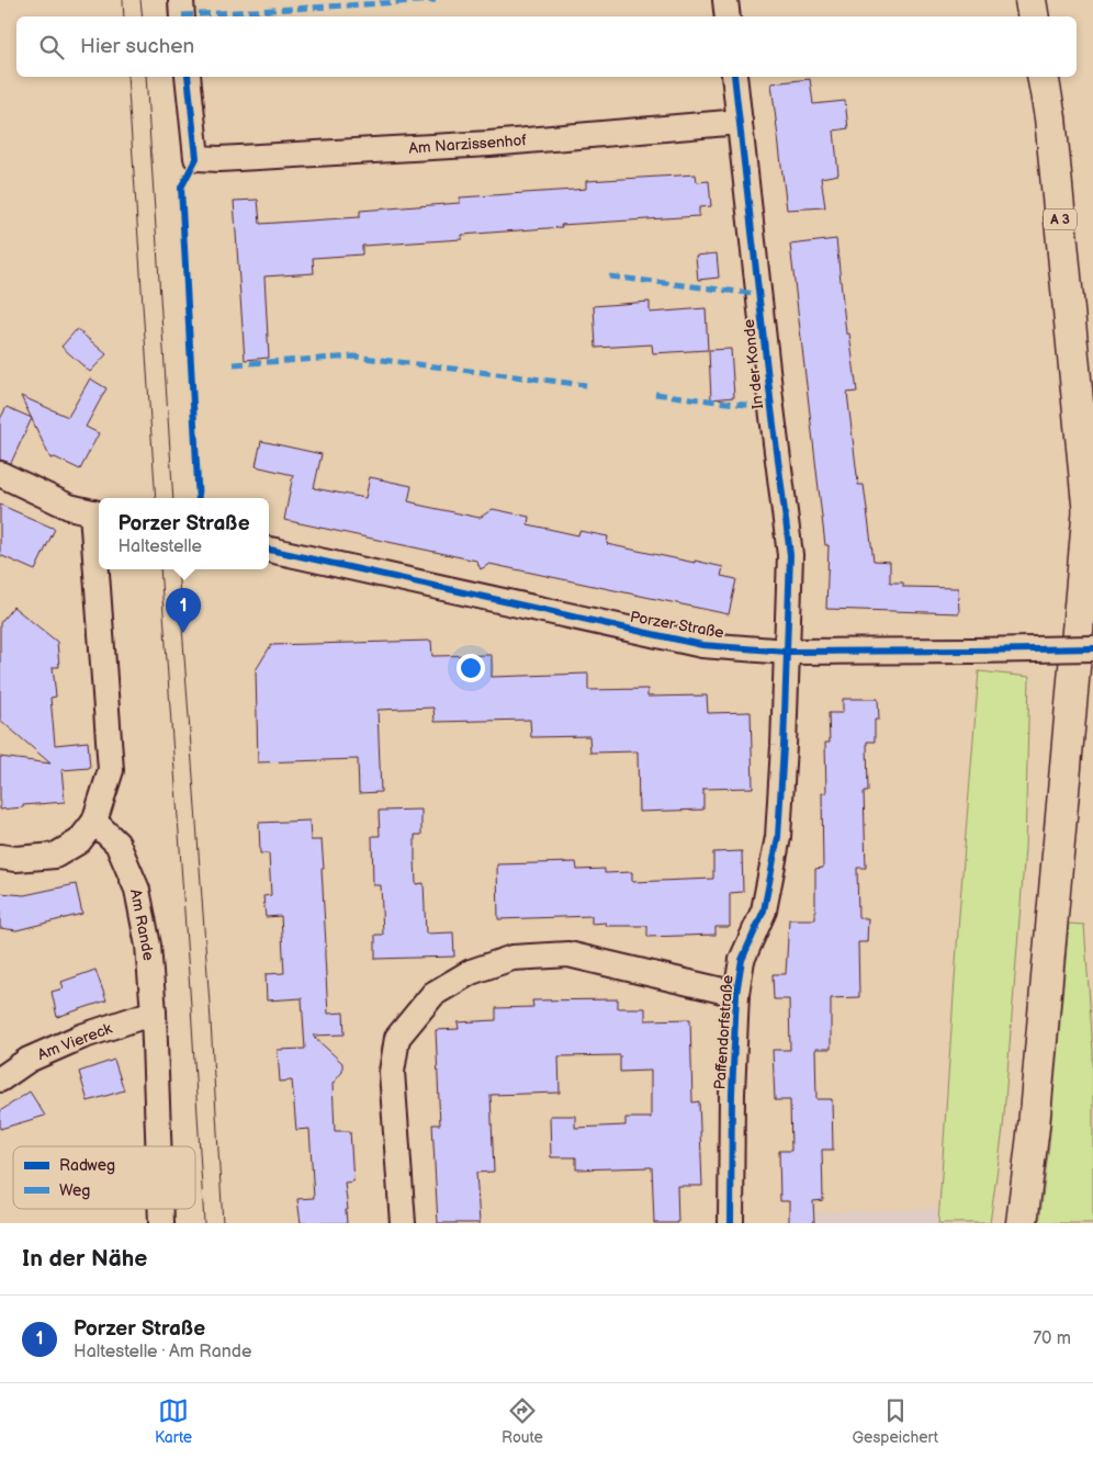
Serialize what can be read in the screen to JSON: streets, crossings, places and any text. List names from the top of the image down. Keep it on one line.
{"streets":{"highway":["A 3"],"street":["Am Narzissenhof","In der Konde","Porzer Straße","Am Rande","Paffendorfstraße","Am Viereck"]},"crossings":[["Am Narzissenhof","In der Konde"],["In der Konde","Porzer Straße"],["In der Konde","Paffendorfstraße"],["Porzer Straße","Paffendorfstraße"],["Am Rande","Am Viereck"]],"legend":["Radweg","Weg"],"page":{"search":"Hier suchen","popup":["Porzer Straße","Haltestelle"],"pins":"1","heading":"In der Nähe","list":[{"mark":"1","name":"Porzer Straße","note":"Haltestelle · Am Rande","value":"70 m"}],"nav":["Karte","Route","Gespeichert"]}}
